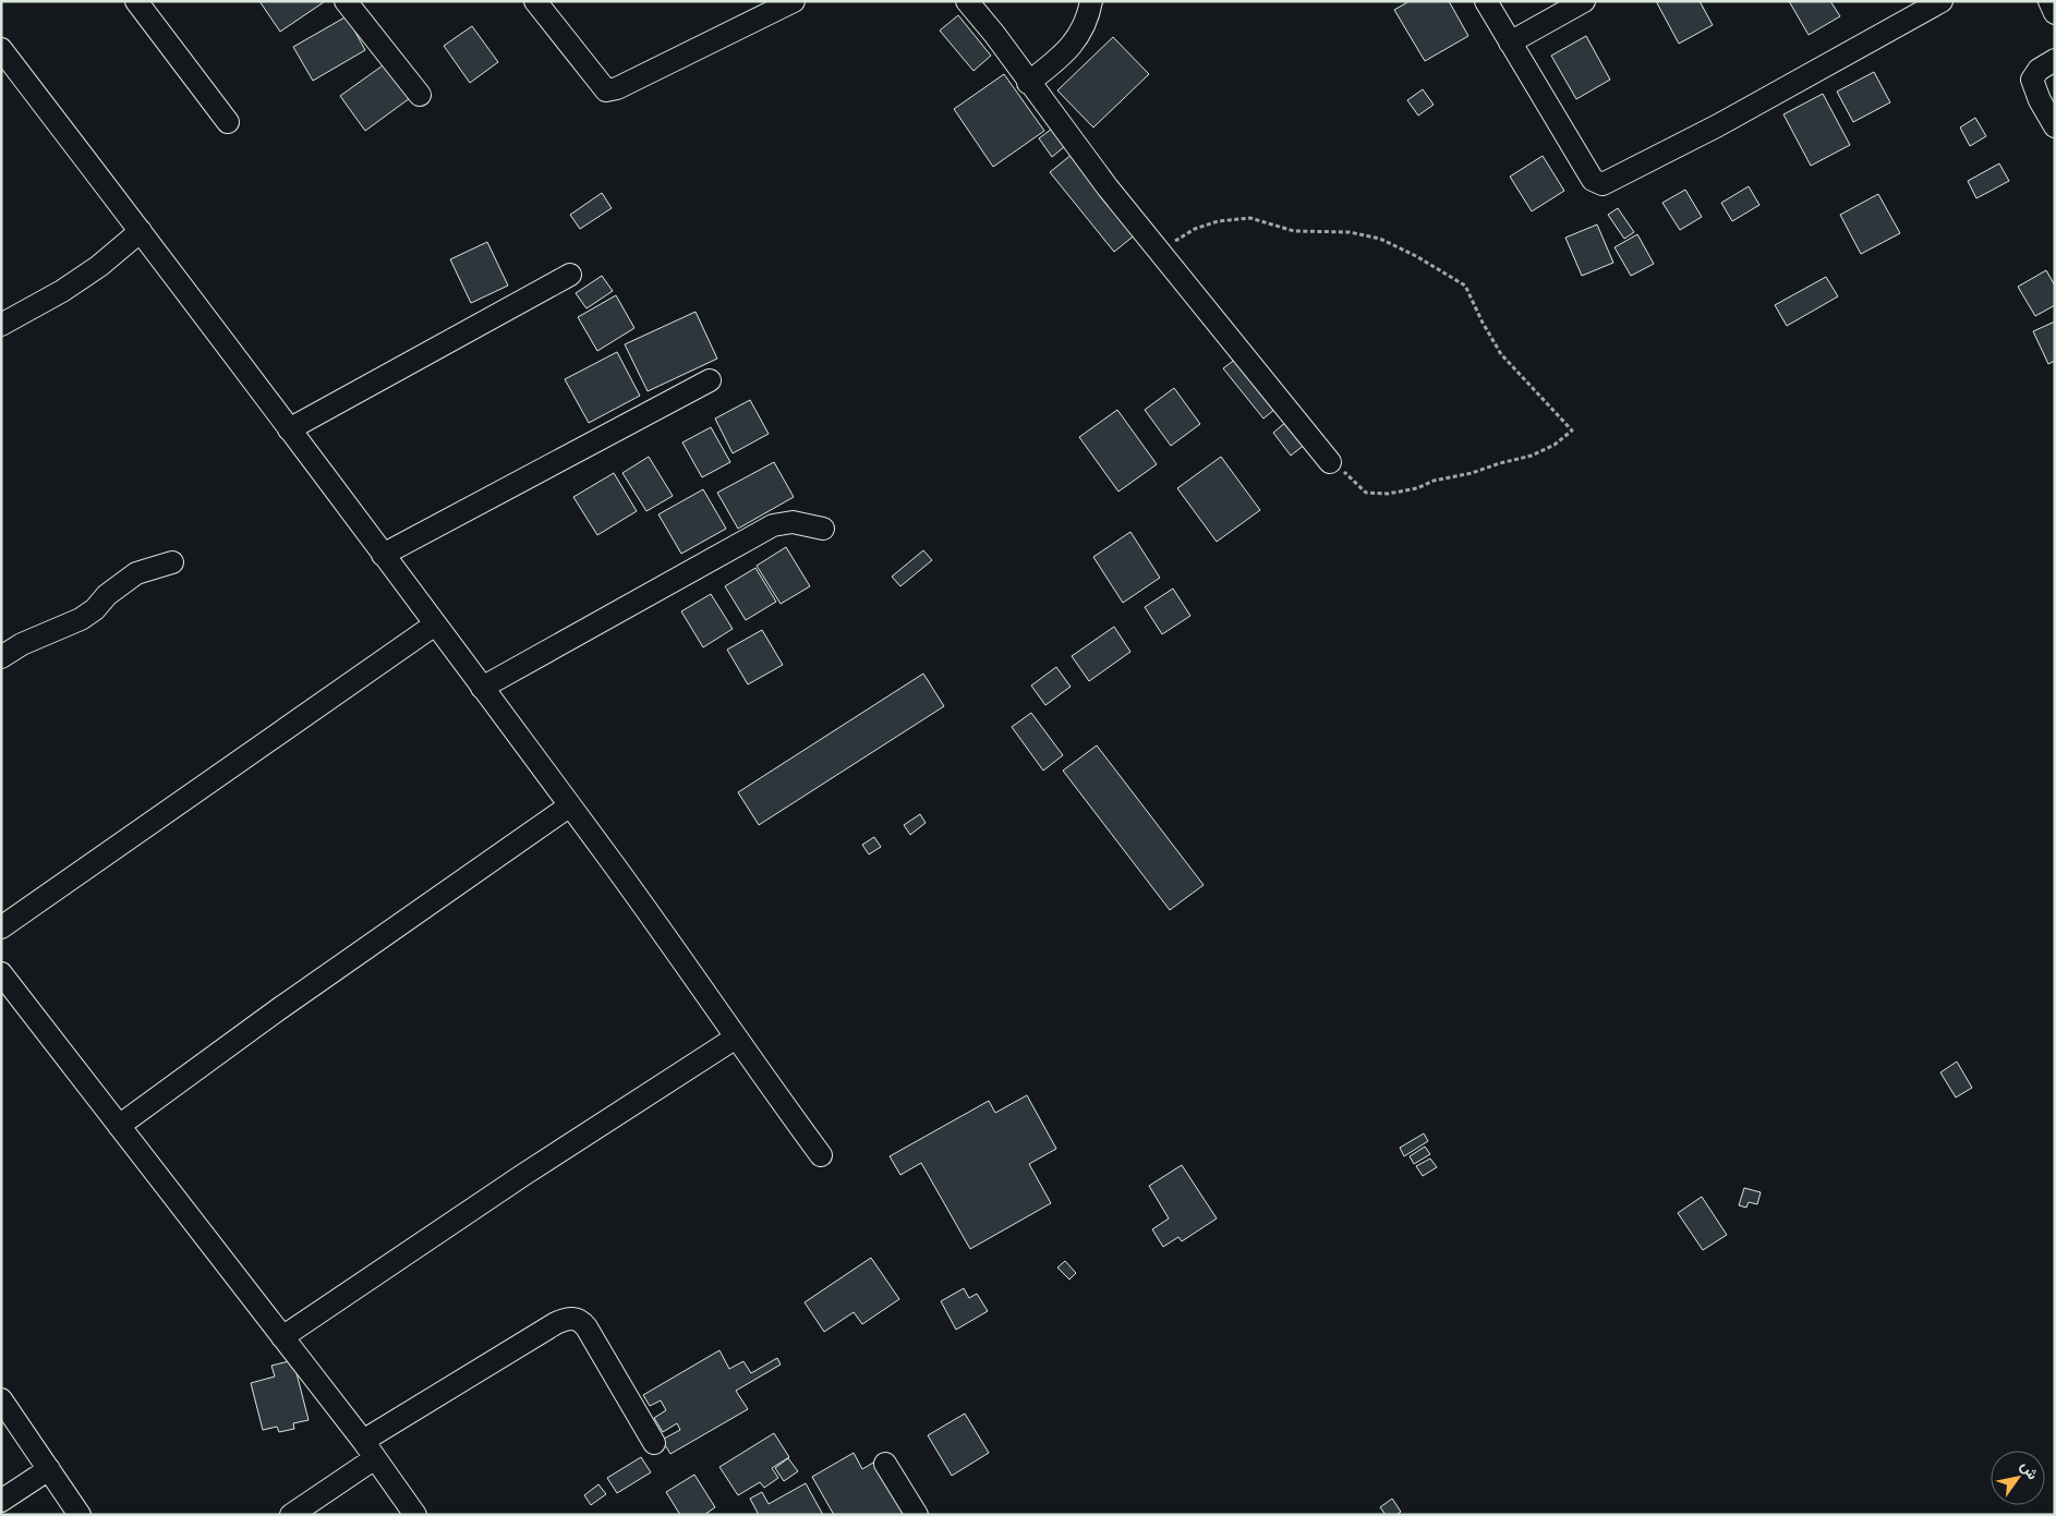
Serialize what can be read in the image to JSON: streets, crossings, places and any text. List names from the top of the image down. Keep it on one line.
{"north":"top right"}
